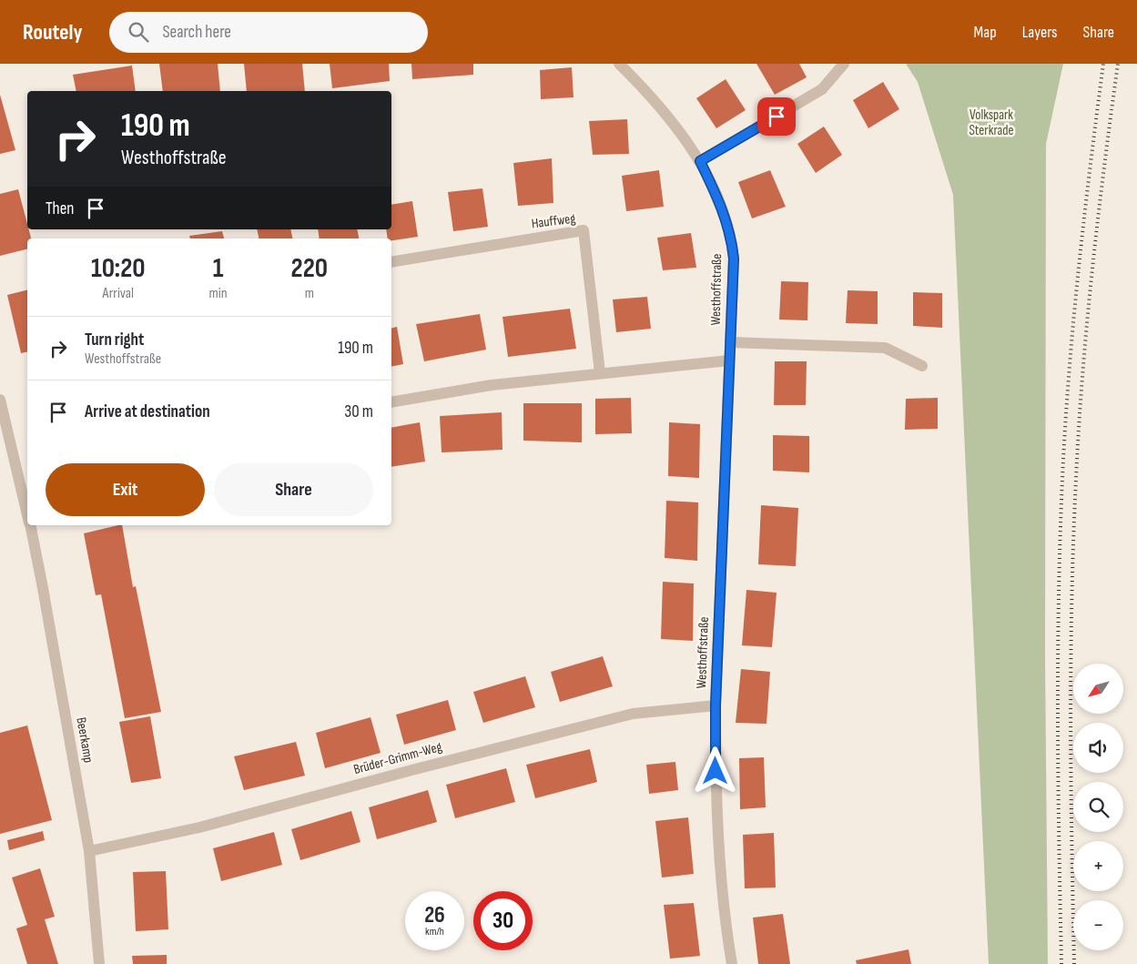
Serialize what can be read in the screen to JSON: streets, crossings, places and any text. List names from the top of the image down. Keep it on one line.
{"streets":{"street":["Hauffweg","Westhoffstraße","Beerkamp","Brüder-Grimm-Weg"]},"crossings":[["Westhoffstraße","Brüder-Grimm-Weg"],["Beerkamp","Brüder-Grimm-Weg"]],"parks":["Volkspark Sterkrade"],"north":"bottom left","page":{"header":"Routely","search":"Search here","nav":["Map","Layers","Share"],"turn":["190 m","Westhoffstraße"],"then":"Then","eta":["10:20","Arrival","1","min","220","m"],"list":[{"name":"Turn right","note":"Westhoffstraße","value":"190 m"},{"name":"Arrive at destination","value":"30 m"}],"buttons":["Exit","Share"],"map_buttons":["+","−"],"speed":"26 km/h","limit":"30"}}
